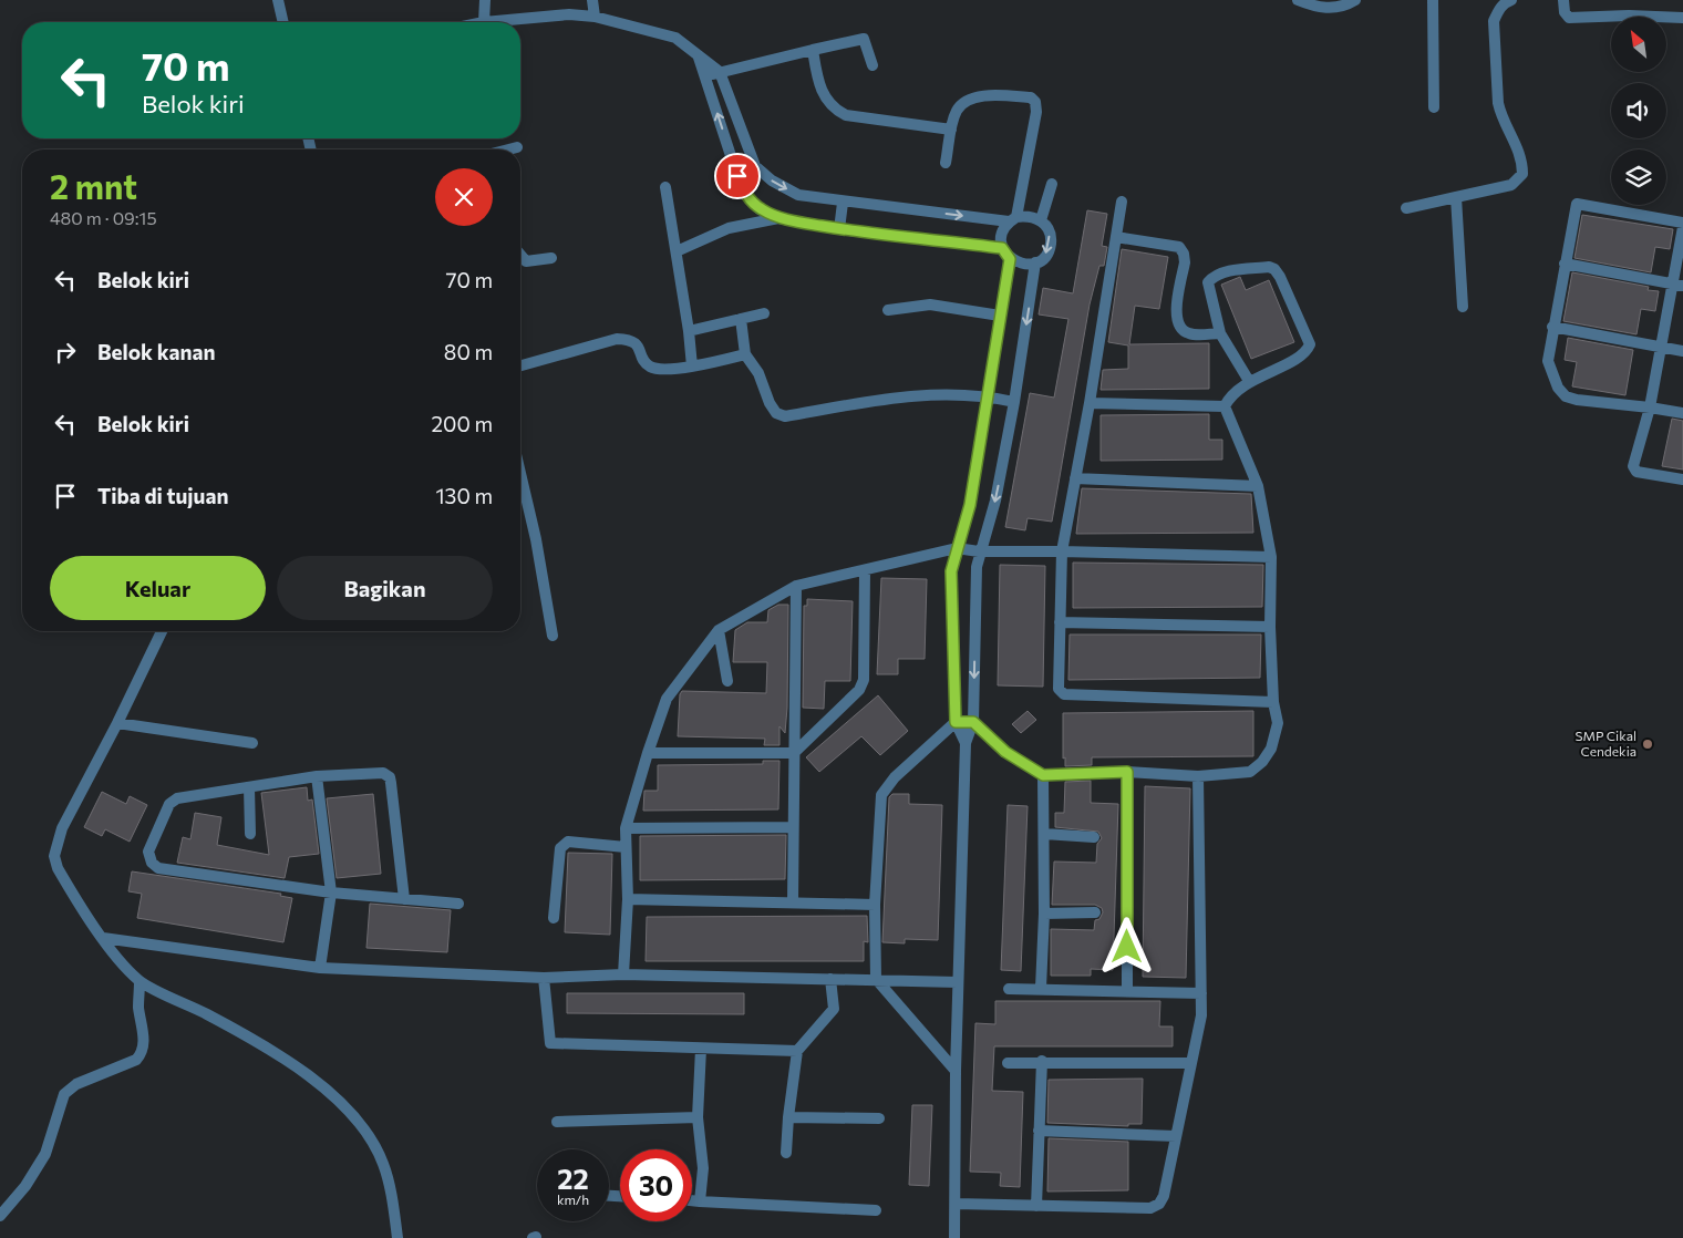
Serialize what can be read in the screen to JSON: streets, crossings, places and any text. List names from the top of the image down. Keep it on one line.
{"places":["SMP Cikal Cendekia"],"north":"top left","page":{"turn":["70 m","Belok kiri"],"heading":["2 mnt","480 m · 09:15"],"list":[{"name":"Belok kiri","value":"70 m"},{"name":"Belok kanan","value":"80 m"},{"name":"Belok kiri","value":"200 m"},{"name":"Tiba di tujuan","value":"130 m"}],"buttons":["Keluar","Bagikan"],"speed":"22 km/h","limit":"30"}}
